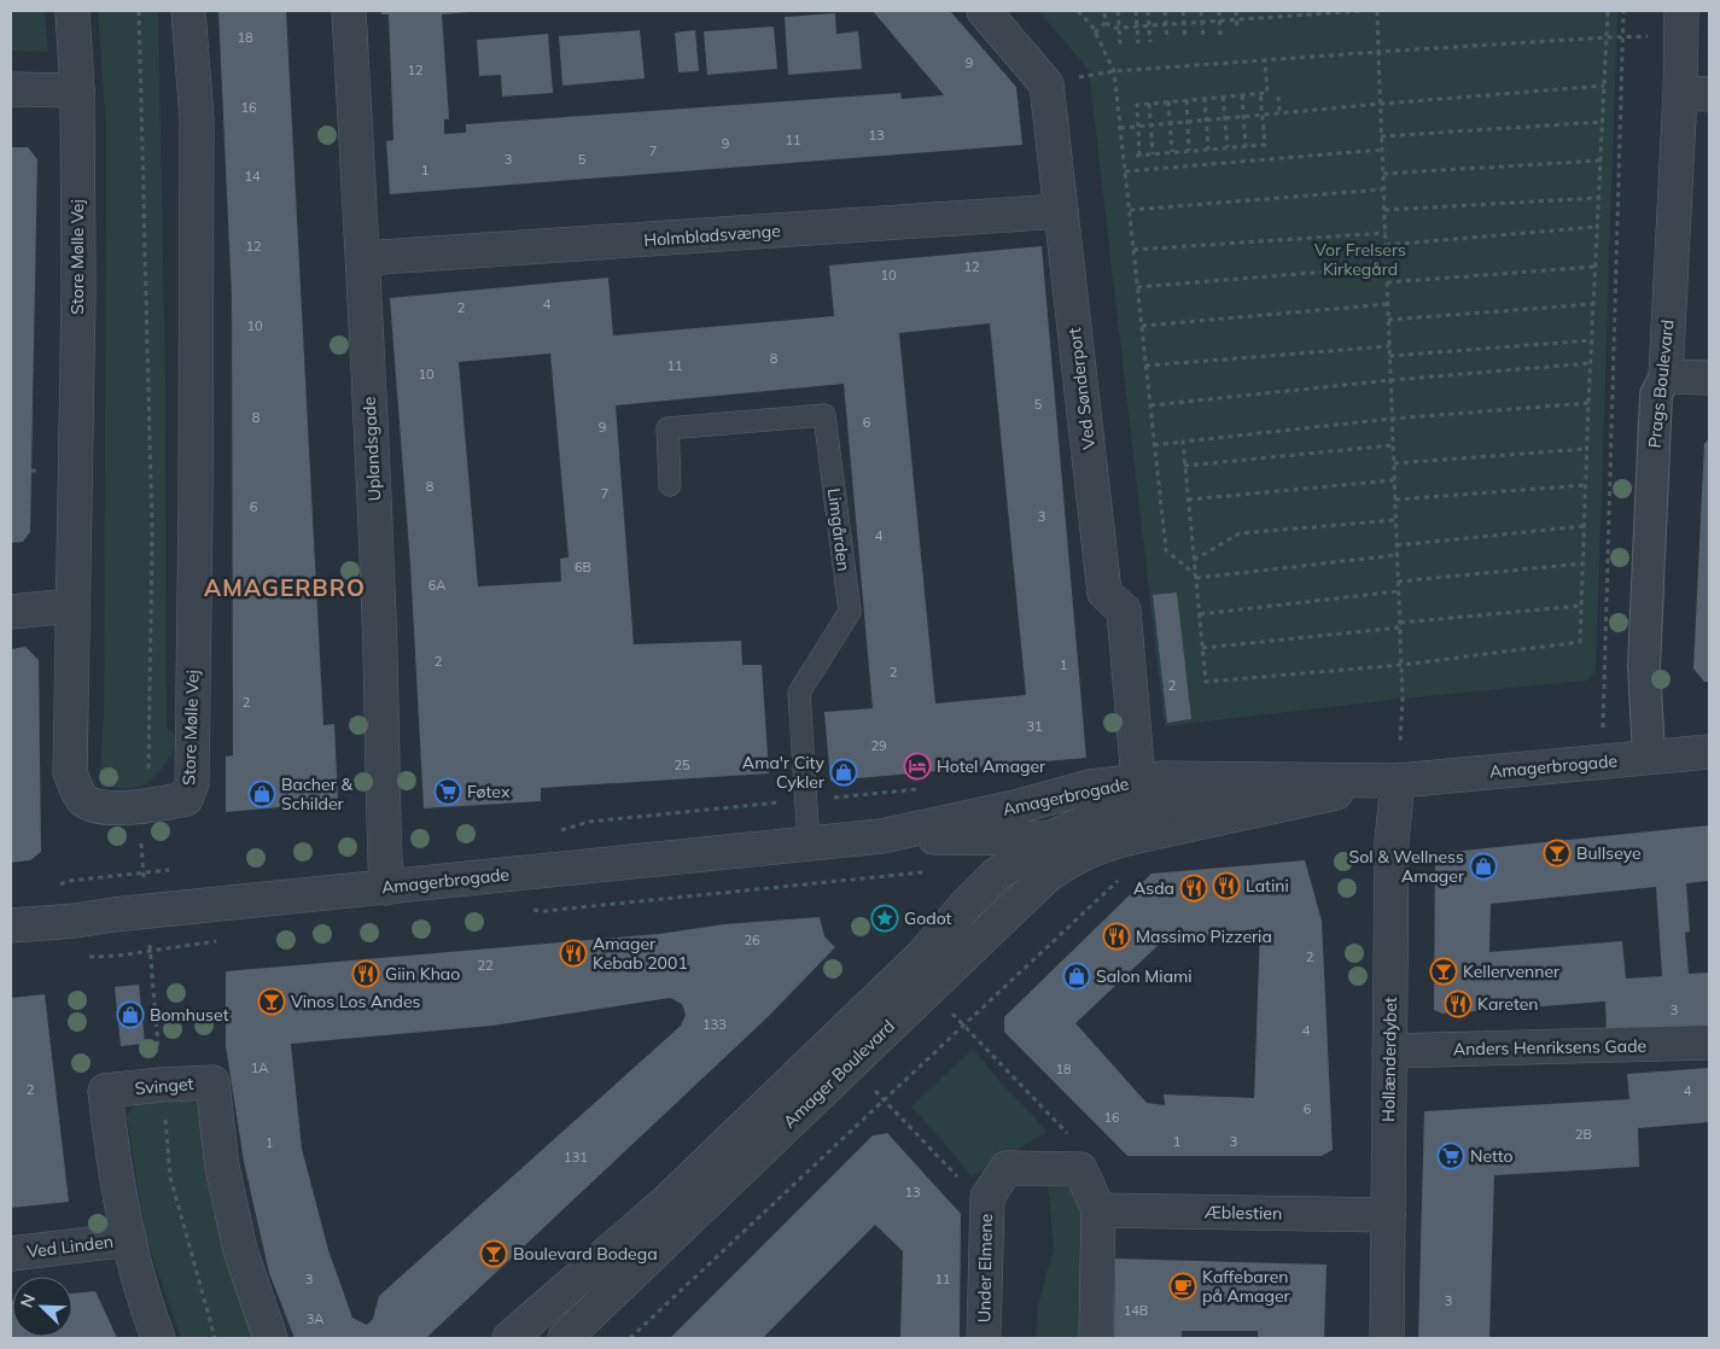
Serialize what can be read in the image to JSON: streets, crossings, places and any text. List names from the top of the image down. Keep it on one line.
{"streets":{"street":["Holmbladsvænge","Store Mølle Vej","Prags Boulevard","Ved Sønderport","Uplandsgade","Amagerbrogade","Anders Henriksens Gade","Hollænderdybet","Amager Boulevard","Svinget","Æblestien","Ved Linden","Under Elmene"],"lane":["Limgården"]},"crossings":[["Holmbladsvænge","Ved Sønderport"],["Holmbladsvænge","Uplandsgade"],["Prags Boulevard","Amagerbrogade"],["Ved Sønderport","Amagerbrogade"],["Uplandsgade","Amagerbrogade"],["Limgården","Amagerbrogade"],["Amagerbrogade","Hollænderdybet"],["Amagerbrogade","Amager Boulevard"],["Anders Henriksens Gade","Hollænderdybet"],["Hollænderdybet","Æblestien"],["Svinget","Ved Linden"]],"districts":["AMAGERBRO"],"parks":["Vor Frelsers Kirkegård"],"places":{"hotel":["Hotel Amager"],"shop":["Ama'r City Cykler","Bacher & Schilder","Sol & Wellness Amager","Salon Miami","Bomhuset"],"supermarket":["Føtex","Netto"],"bar":["Bullseye","Kellervenner","Vinos Los Andes","Boulevard Bodega"],"restaurant":["Latini","Asda","Massimo Pizzeria","Amager Kebab 2001","Giin Khao","Kareten"],"place":["Godot"],"cafe":["Kaffebaren på Amager"]},"house_numbers":["18","9","12","16","13","11","9","7","3","5","1","14","12","12","10","4","2","10","8","11","10","5","8","6","9","8","7","6","3","4","6B","6A","2","1","2","2","2","31","29","25","26","2","22","3","133","4","1A","18","2","4","6","16","2B","1","3","1","131","13","3","11","3","14B","3A"],"north":"top left"}
